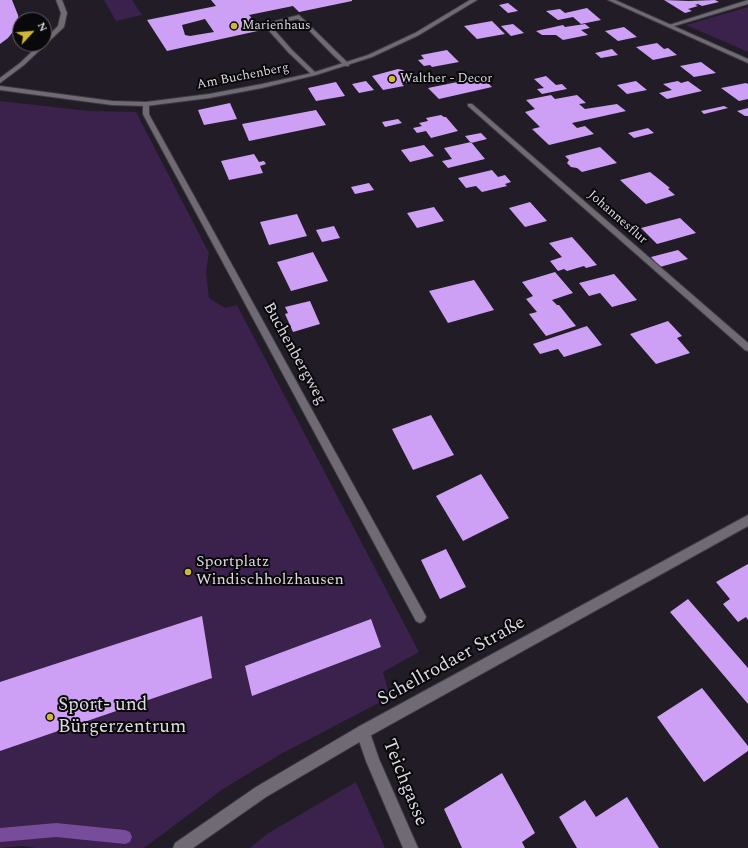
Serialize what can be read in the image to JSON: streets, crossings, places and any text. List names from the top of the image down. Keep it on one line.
{"streets":{"street":["Am Buchenberg","Johannesflur","Buchenbergweg","Schellrodaer Straße","Teichgasse"]},"crossings":[["Am Buchenberg","Buchenbergweg"],["Schellrodaer Straße","Teichgasse"]],"places":["Marienhaus","Walther - Decor","Sportplatz Windischholzhausen","Sport- und Bürgerzentrum"],"north":"top right"}
